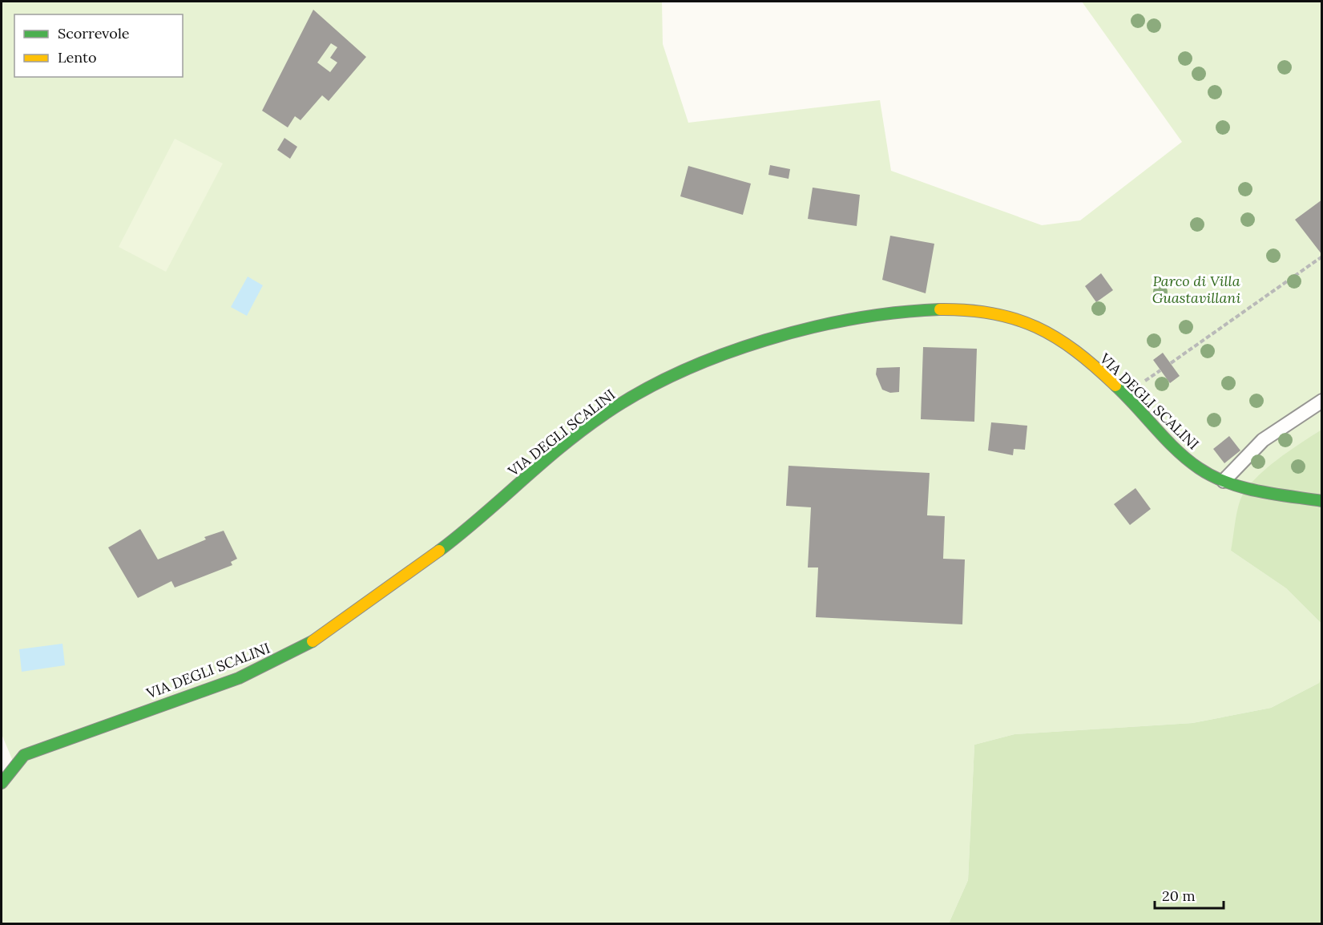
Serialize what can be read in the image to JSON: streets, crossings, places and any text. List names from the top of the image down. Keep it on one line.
{"streets":{"street":["VIA DEGLI SCALINI"]},"parks":["Parco di Villa Guastavillani"],"legend":["Scorrevole","Lento"],"scale_bar":"20 m"}
